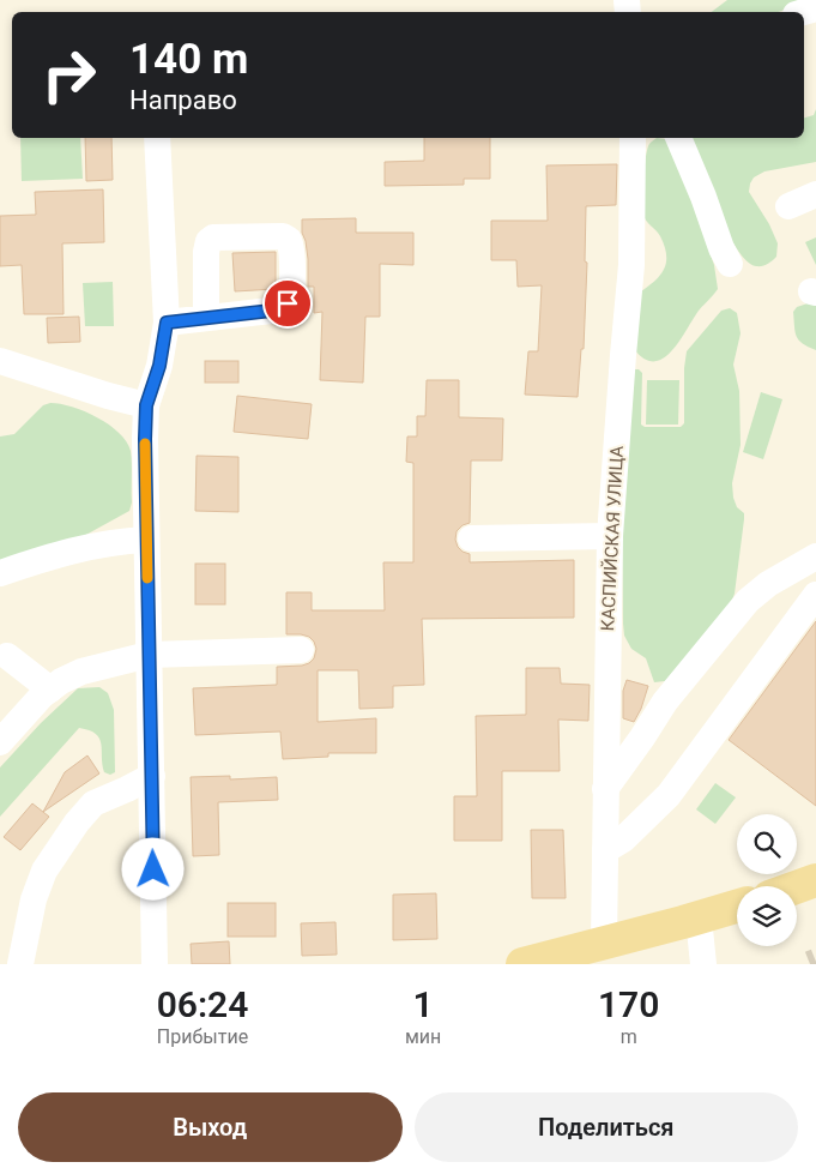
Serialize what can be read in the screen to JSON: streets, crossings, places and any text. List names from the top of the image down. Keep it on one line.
{"streets":{"street":["КАСПИЙСКАЯ УЛИЦА"]},"page":{"turn":["140 m","Направо"],"eta":["06:24","Прибытие","1","мин","170","m"],"buttons":["Выход","Поделиться"]}}
